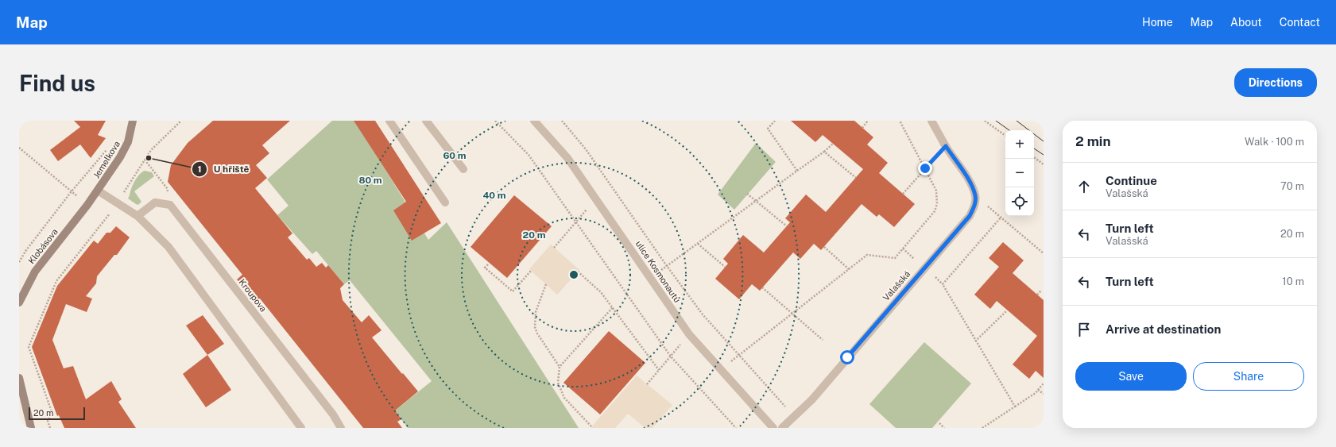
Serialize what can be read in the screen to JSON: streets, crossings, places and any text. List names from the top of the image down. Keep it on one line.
{"streets":{"street":["Jemelkova","Klobásova","ulice Kosmonautů","Valašská","Kroupova"]},"crossings":[["Jemelkova","Klobásova"]],"places":["U hřiště"],"scale_bar":"20 m","page":{"header":"Map","nav":["Home","Map","About","Contact"],"buttons":["Directions",["Save","Share"]],"title":"Find us","heading":["2 min","Walk · 100 m"],"map_buttons":["+","−"],"list":[["Continue","Valašská","70 m"],["Turn left","Valašská","20 m"],["Turn left","10 m"],"Arrive at destination"],"scale":"20 m"},"rings":["60 m","80 m","40 m","20 m"]}
